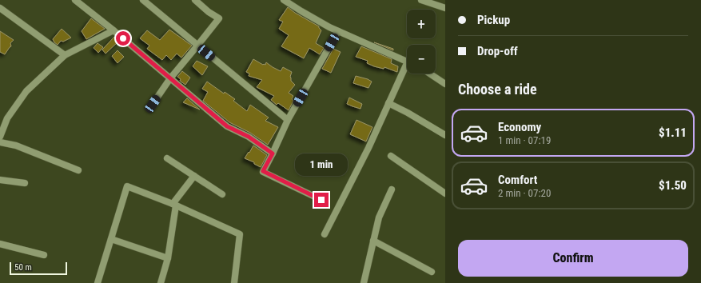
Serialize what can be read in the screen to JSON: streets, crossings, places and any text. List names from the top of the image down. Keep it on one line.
{"scale_bar":"50 m","page":{"banner":["Pickup","Drop-off"],"map_buttons":["+","−"],"heading":"Choose a ride","list":[{"name":"Economy","note":"1 min · 07:19","value":"$1.11"},{"name":"Comfort","note":"2 min · 07:20","value":"$1.50"}],"bubble":"1 min","buttons":"Confirm","scale":"50 m"}}
